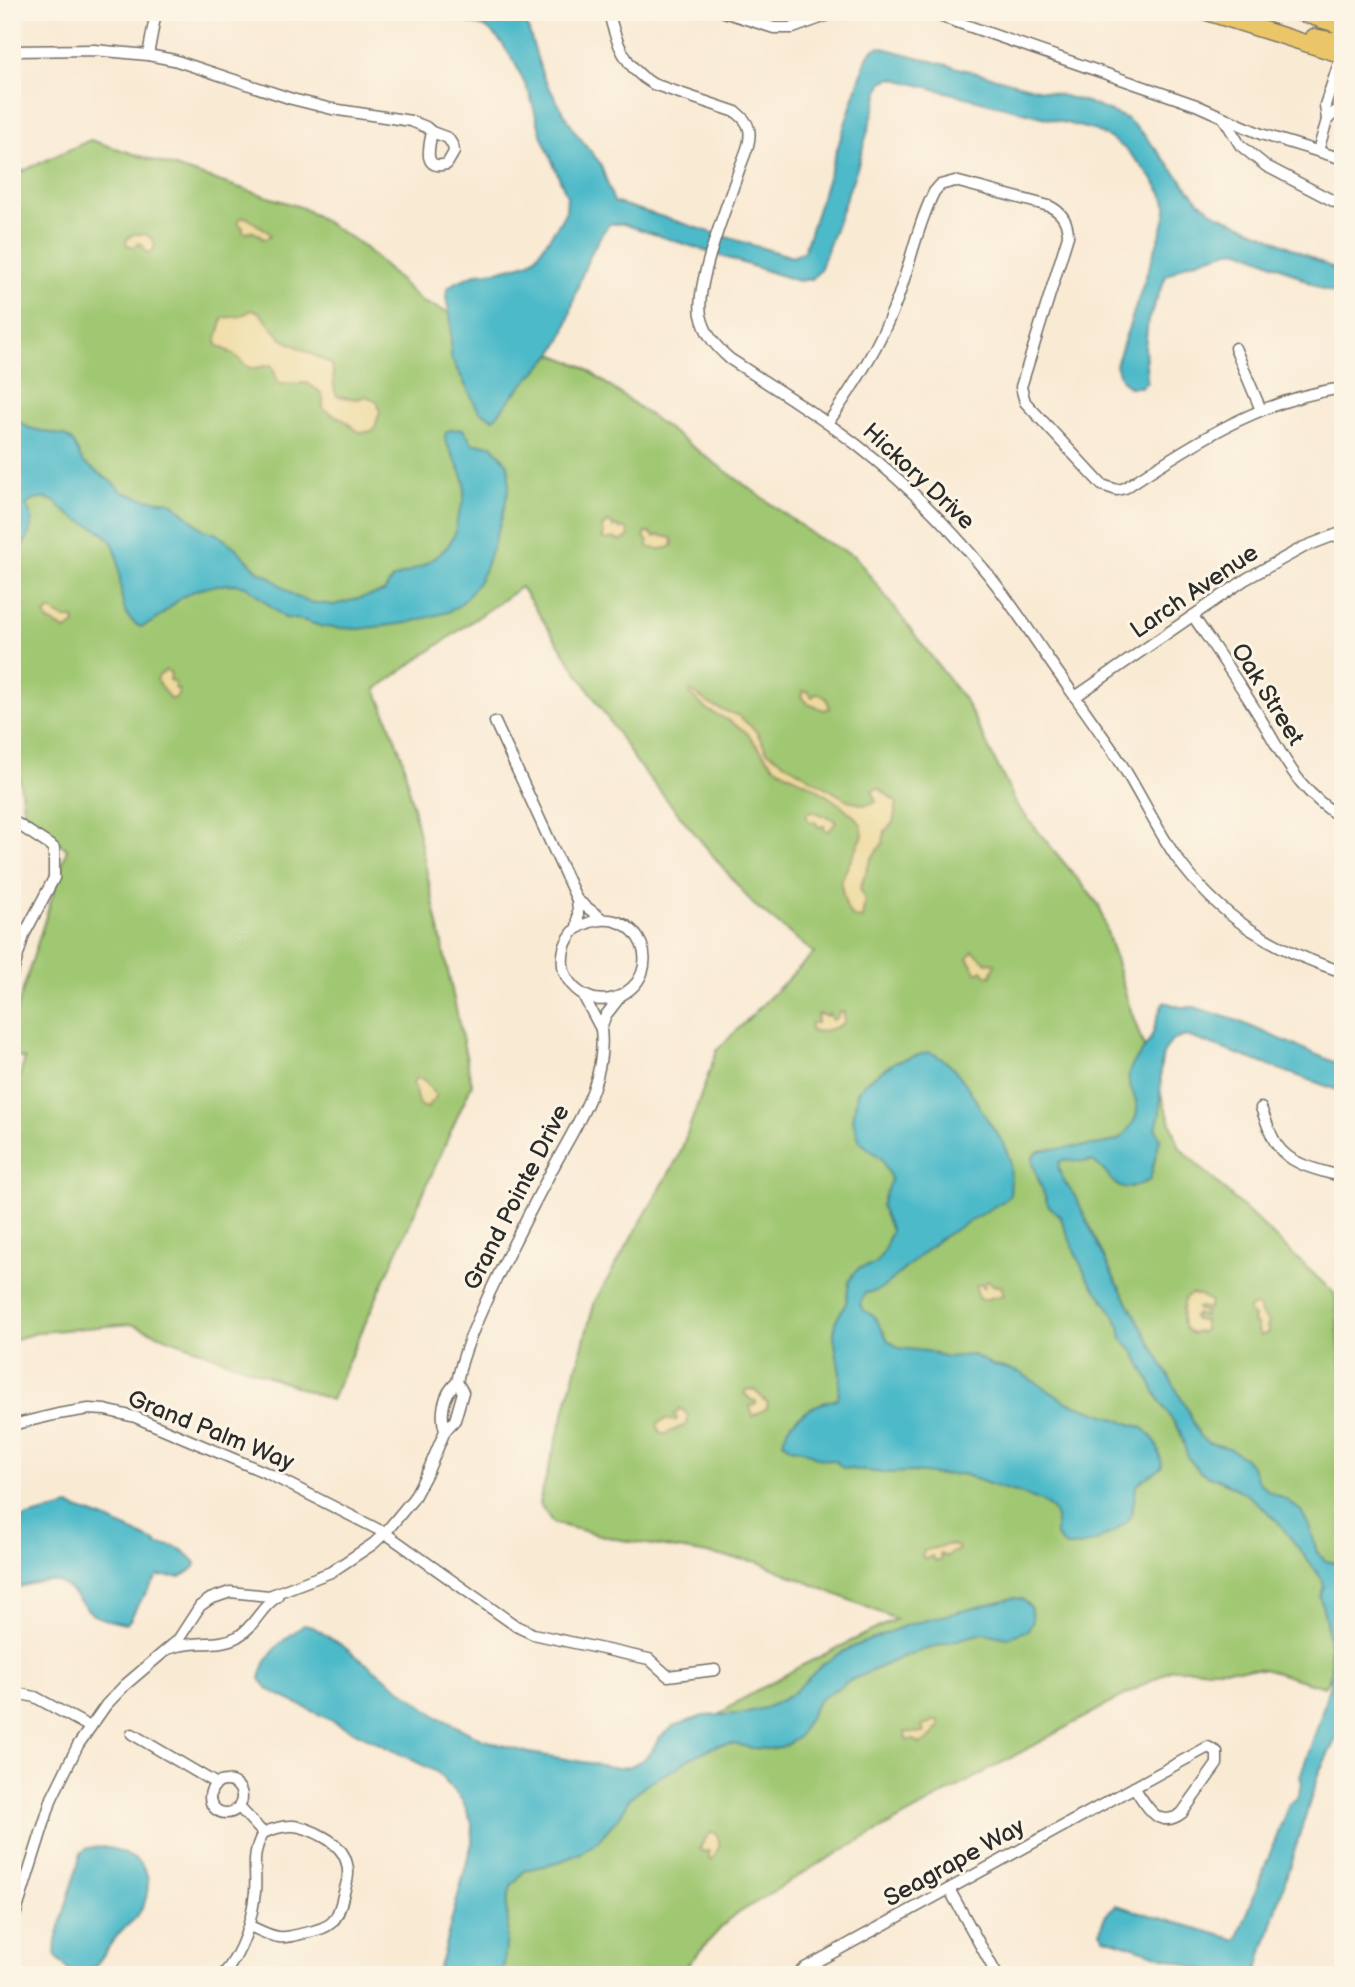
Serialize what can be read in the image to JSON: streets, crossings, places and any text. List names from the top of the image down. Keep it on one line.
{"streets":{"street":["Hickory Drive","Larch Avenue","Oak Street","Grand Pointe Drive","Grand Palm Way","Seagrape Way"]},"crossings":[["Hickory Drive","Larch Avenue"],["Larch Avenue","Oak Street"],["Grand Pointe Drive","Grand Palm Way"]]}
